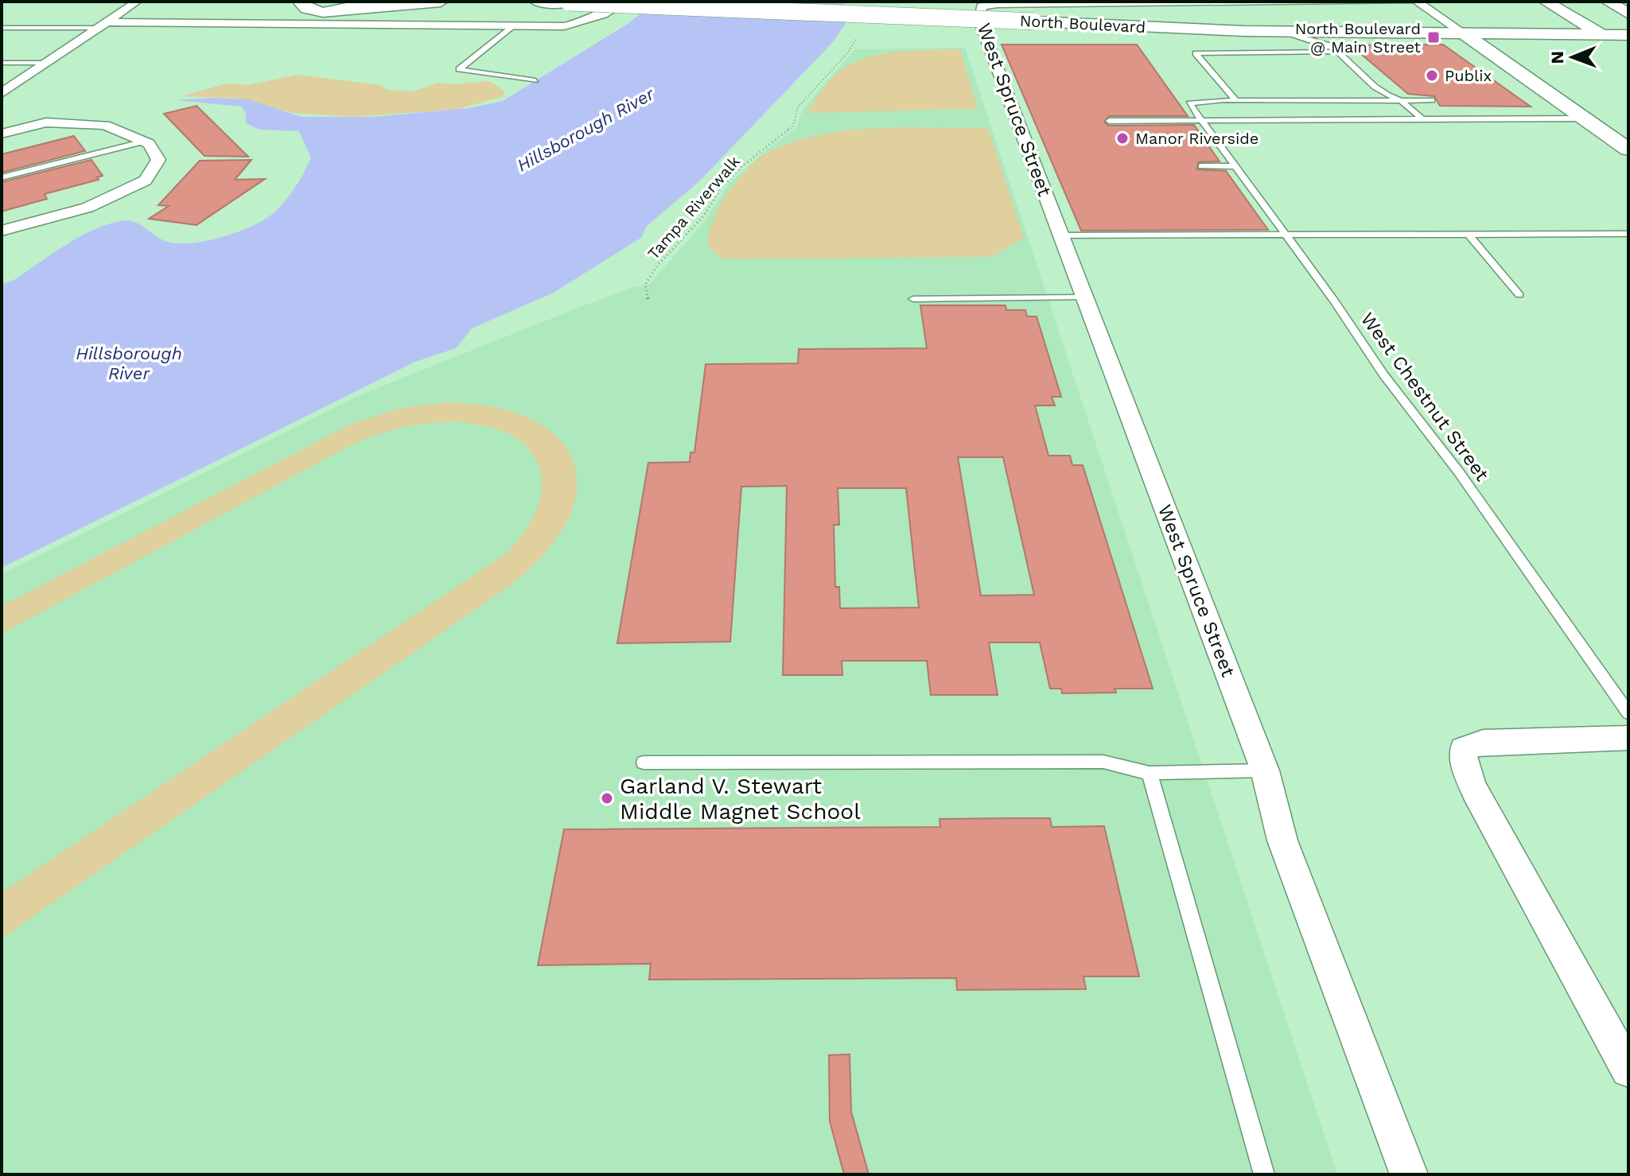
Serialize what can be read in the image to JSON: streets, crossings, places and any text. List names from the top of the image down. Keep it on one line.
{"streets":{"main road":["North Boulevard"],"street":["West Spruce Street"],"lane":["West Chestnut Street"],"path":["Tampa Riverwalk"]},"water":["Hillsborough River"],"places":{"transit":["North Boulevard @ Main Street"],"other":["Publix","Manor Riverside","Garland V. Stewart Middle Magnet School"]},"north":"left"}
